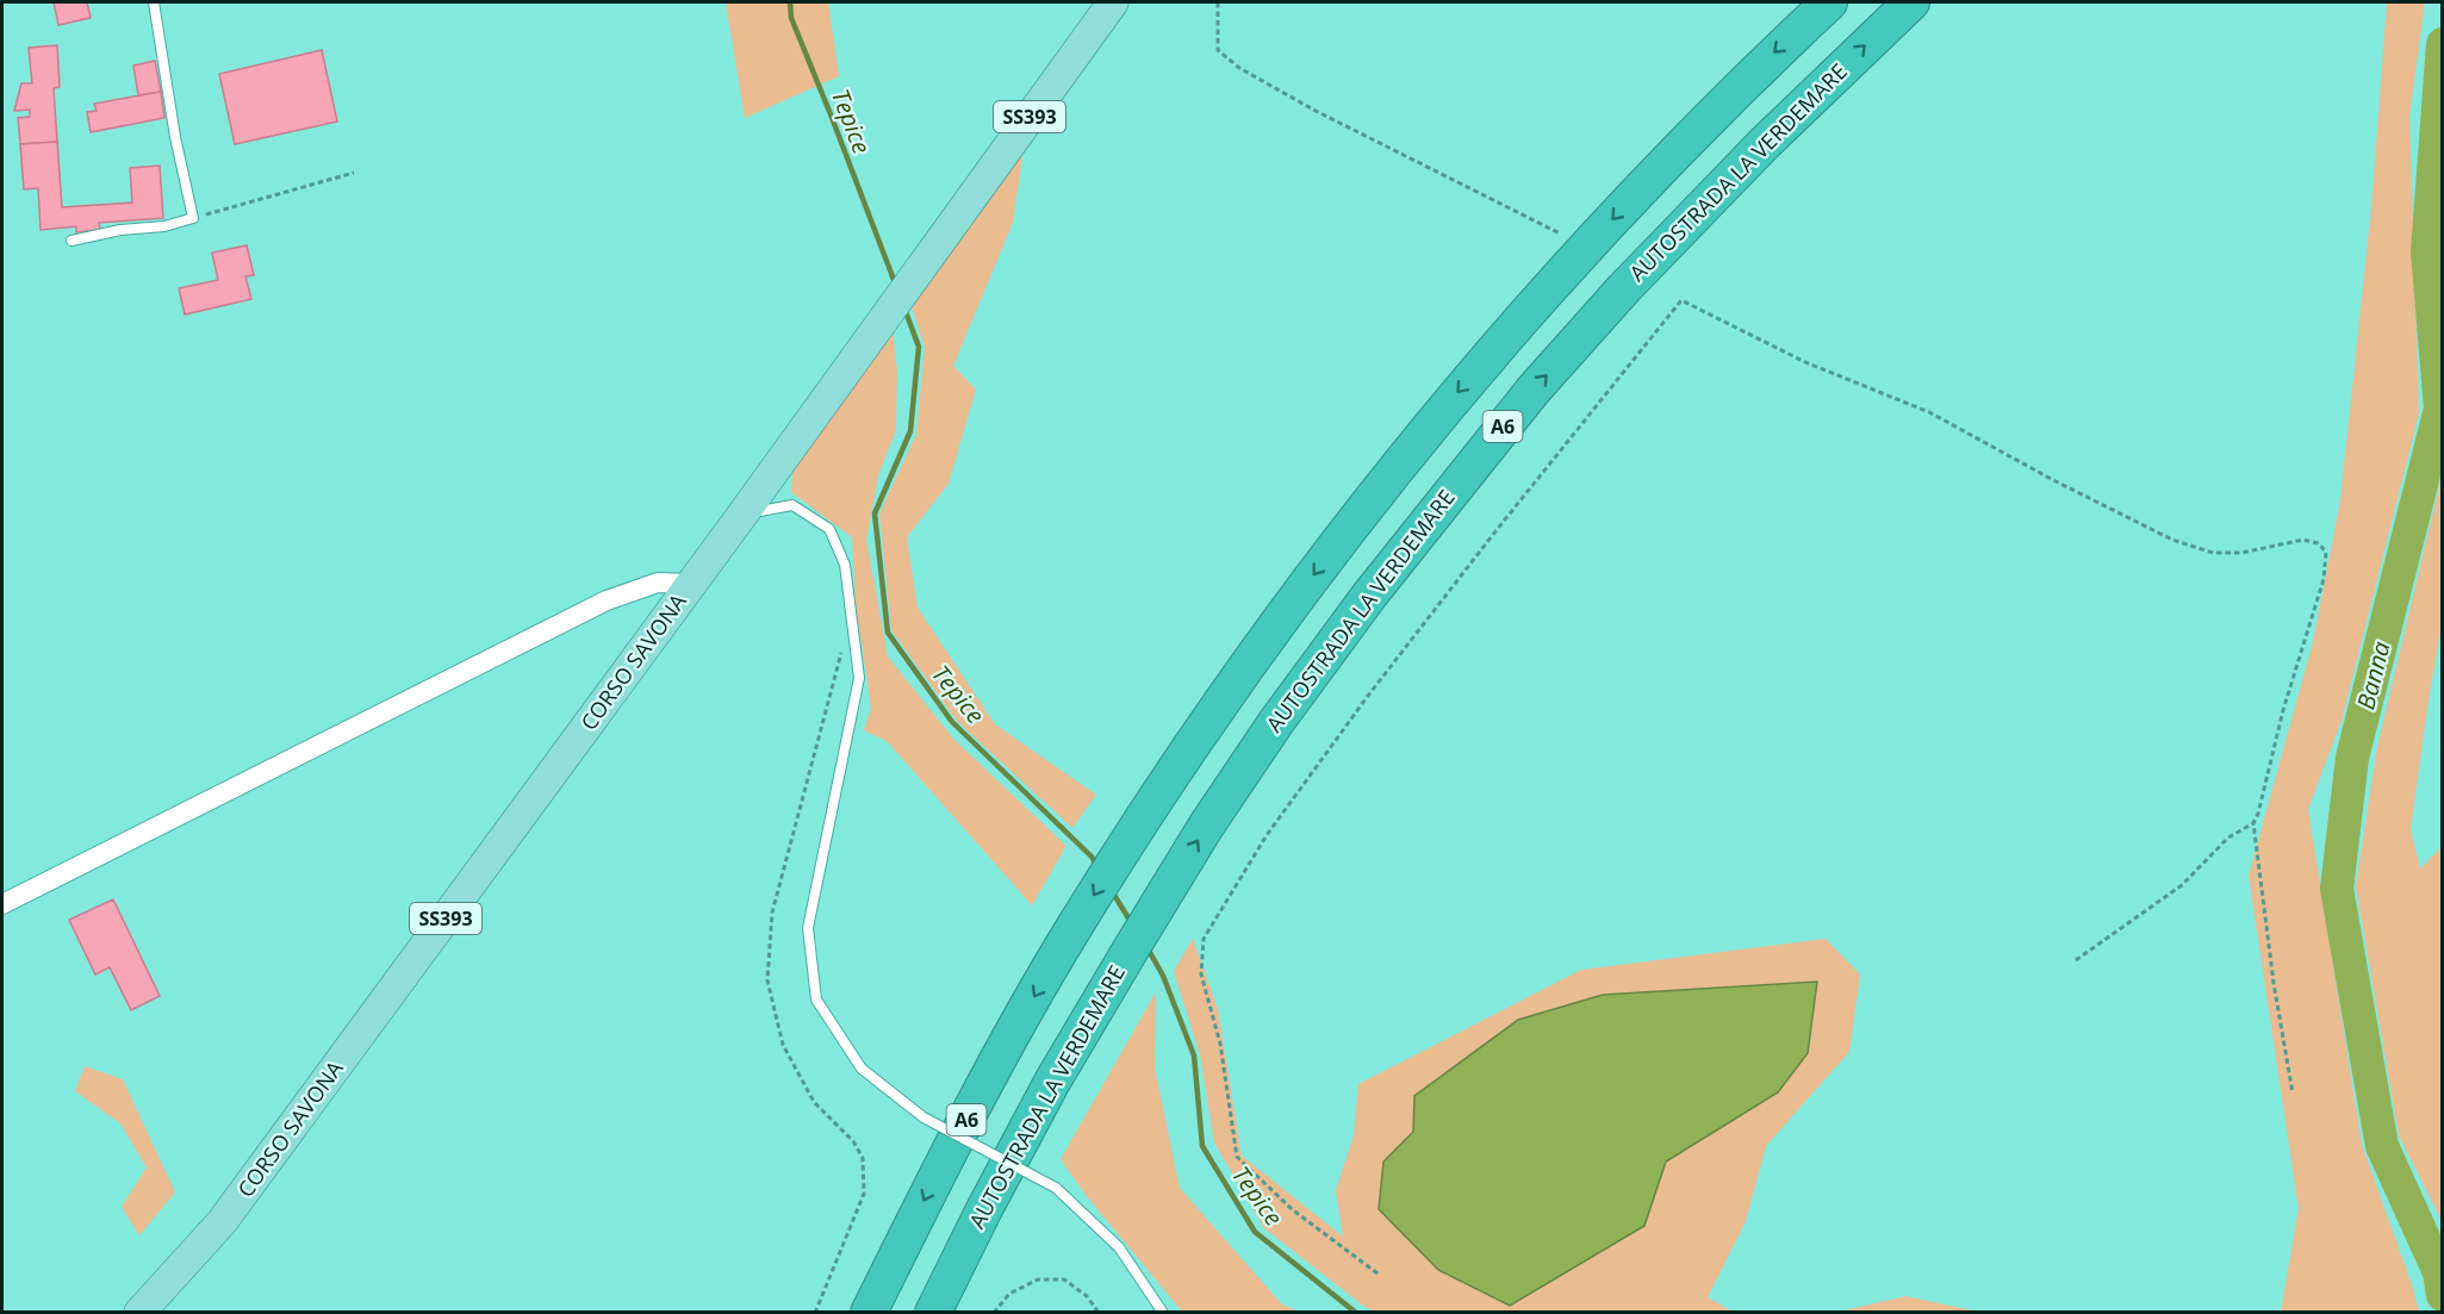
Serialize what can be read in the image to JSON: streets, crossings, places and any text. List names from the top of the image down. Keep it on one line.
{"streets":{"highway":["AUTOSTRADA LA VERDEMARE","A6"],"main road":["SS393","CORSO SAVONA"]},"water":["Tepice","Banna"]}
